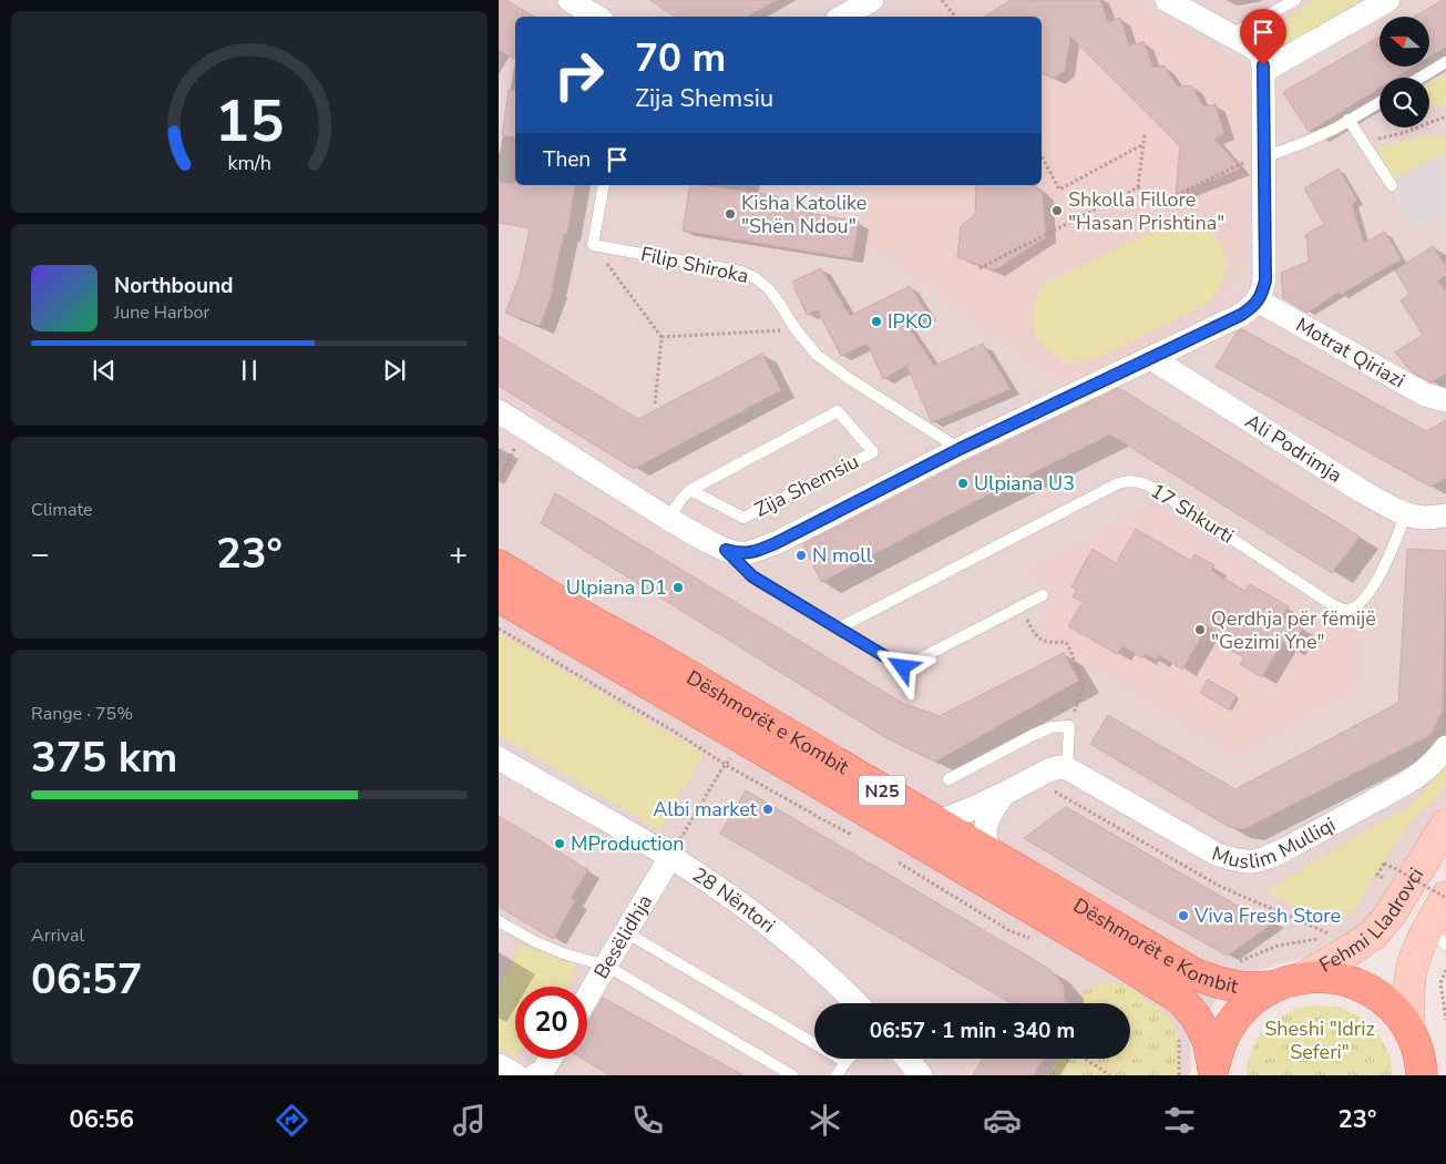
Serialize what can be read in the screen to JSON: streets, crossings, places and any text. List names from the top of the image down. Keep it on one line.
{"streets":{"main road":["Dëshmorët e Kombit","N25","Fehmi Lladrovci"],"street":["Motrat Qiriazi","Ali Podrimja","Zija Shemsiu","Muslim Mulliqi","28 Nëntori","Besëlidhja"],"lane":["Filip Shiroka","17 Shkurti"]},"crossings":[["Filip Shiroka","Zija Shemsiu"],["Motrat Qiriazi","Zija Shemsiu"],["Ali Podrimja","Zija Shemsiu"],["Ali Podrimja","17 Shkurti"],["28 Nëntori","Besëlidhja"]],"parks":["Sheshi \"Idriz Seferi\""],"places":["Shkolla Fillore \"Hasan Prishtina\"","Kisha Katolike \"Shën Ndou\"","IPKO","Ulpiana U3","N moll","Ulpiana D1","Qerdhja për fëmijë \"Gezimi Yne\"","Albi market","MProduction","Viva Fresh Store"],"north":"left","page":{"turn":["70 m","Zija Shemsiu"],"then":"Then","song":["Northbound","June Harbor"],"tile":["Climate",["Range · 75%","375 km"],["Arrival","06:57"]],"heat":["−","23°","+"],"limit":"20","trip":"06:57 · 1 min · 340 m","tabs":["06:56","23°"],"gauge":["15","km/h"]}}
